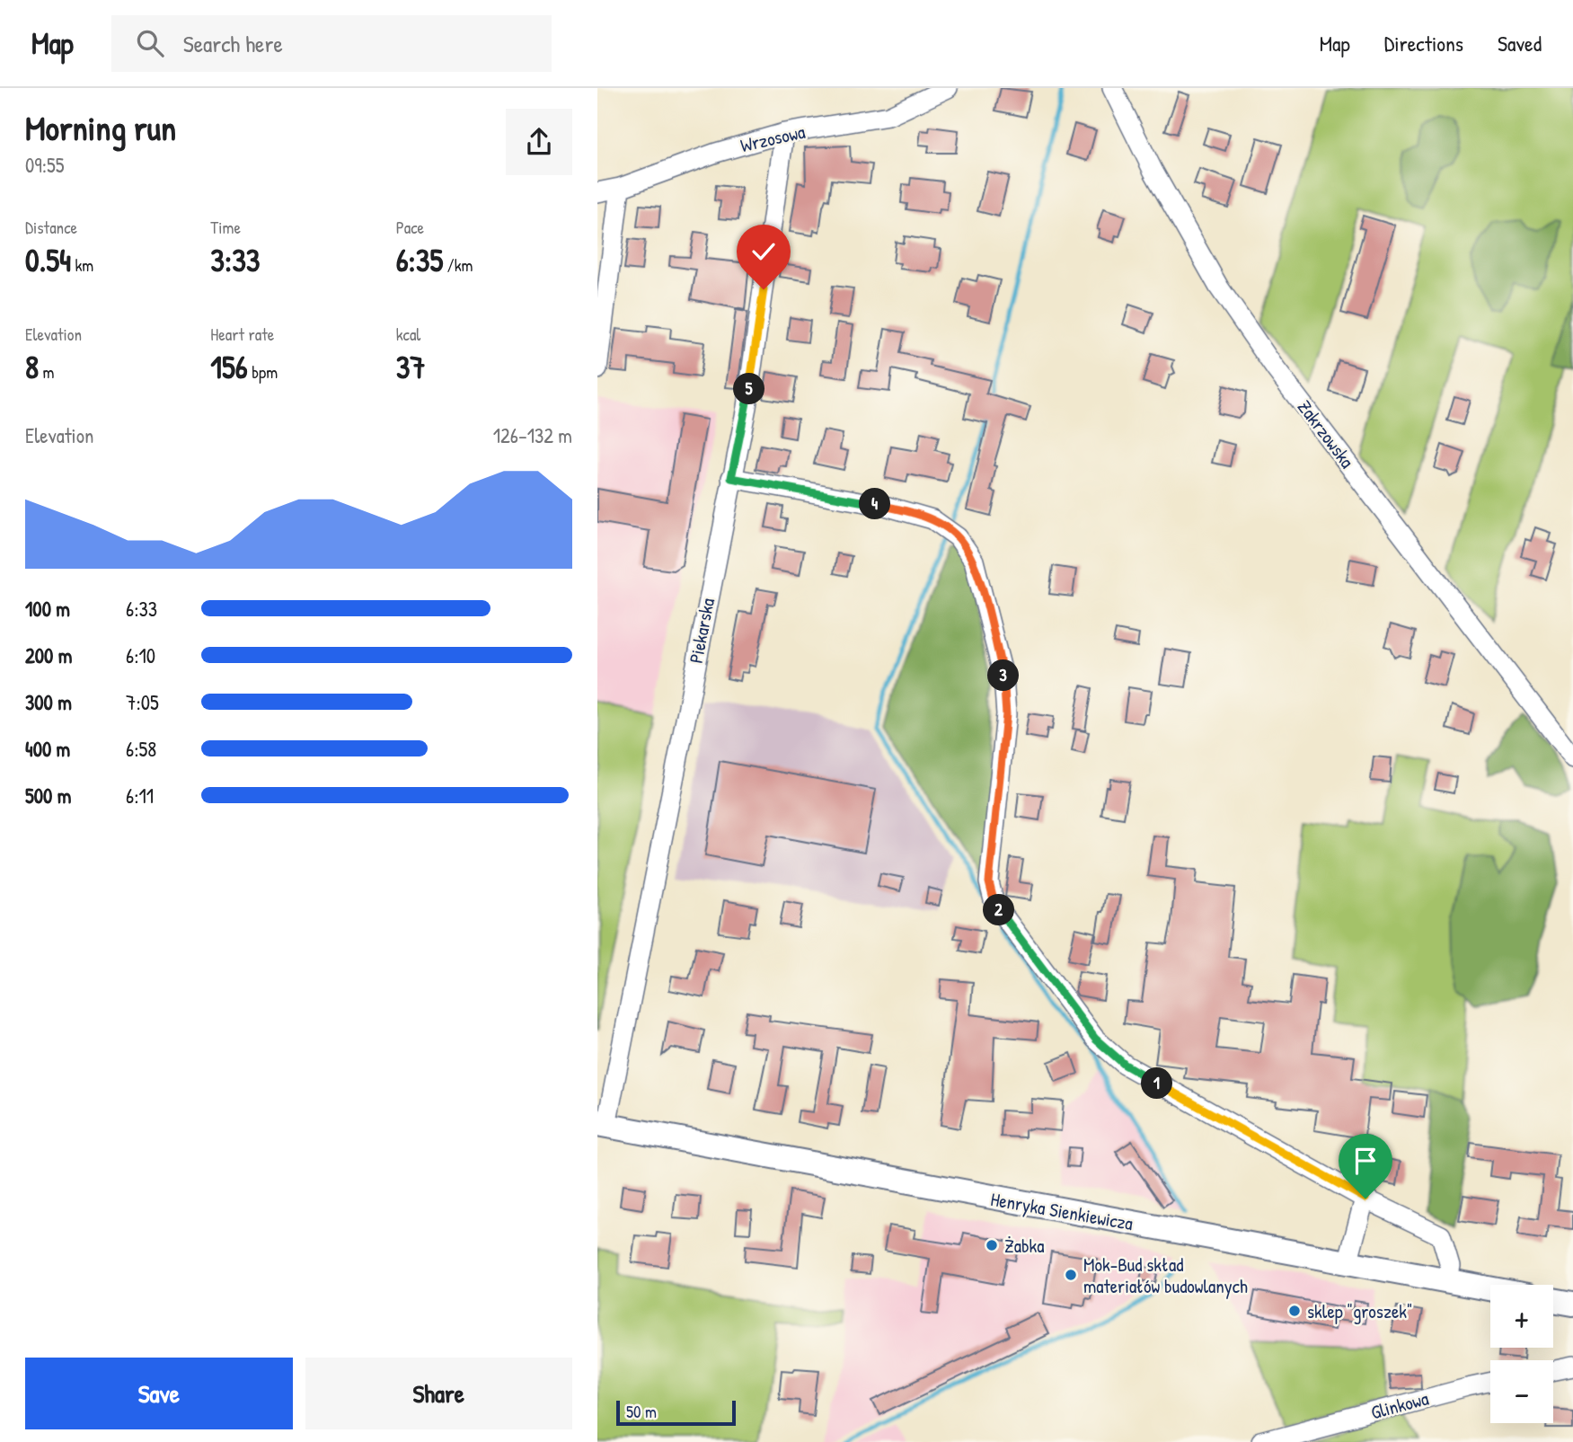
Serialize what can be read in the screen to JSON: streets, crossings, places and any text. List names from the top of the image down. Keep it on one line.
{"streets":{"main road":["Henryka Sienkiewicza"],"street":["Wrzosowa","Zakrzowska","Piekarska","Glinkowa"]},"crossings":[["Wrzosowa","Piekarska"],["Piekarska","Henryka Sienkiewicza"]],"places":["Żabka","Mok-Bud skład materiałów budowlanych","sklep \"groszek\""],"scale_bar":"50 m","page":{"header":"Map","search":"Search here","nav":["Map","Directions","Saved"],"heading":["Morning run","09:55"],"stats":[["Distance","0.54 km"],["Time","3:33"],["Pace","6:35 /km"],["Elevation","8 m"],["Heart rate","156 bpm"],["kcal","37"]],"pins":["5","4","3","2","1"],"chart":["Elevation","126–132 m"],"list":[{"name":"100 m","note":"6:33"},{"name":"200 m","note":"6:10"},{"name":"300 m","note":"7:05"},{"name":"400 m","note":"6:58"},{"name":"500 m","note":"6:11"}],"map_buttons":["+","−"],"buttons":["Save","Share"],"scale":"50 m"}}
